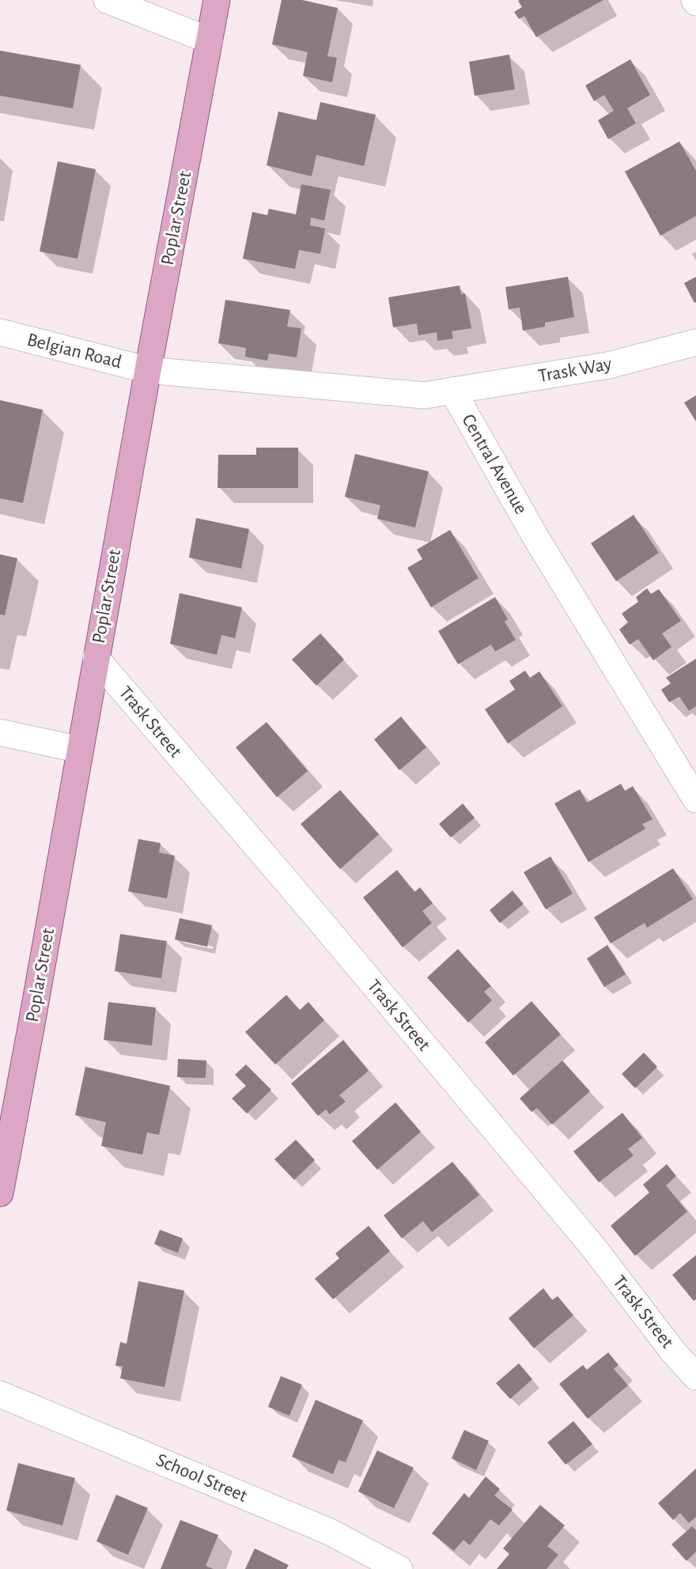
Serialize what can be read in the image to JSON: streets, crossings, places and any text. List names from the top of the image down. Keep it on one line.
{"streets":{"main road":["Poplar Street"],"street":["Belgian Road","Trask Way","Central Avenue","Trask Street","School Street"]},"crossings":[["Poplar Street","Belgian Road"],["Poplar Street","Trask Street"],["Trask Way","Central Avenue"]]}
